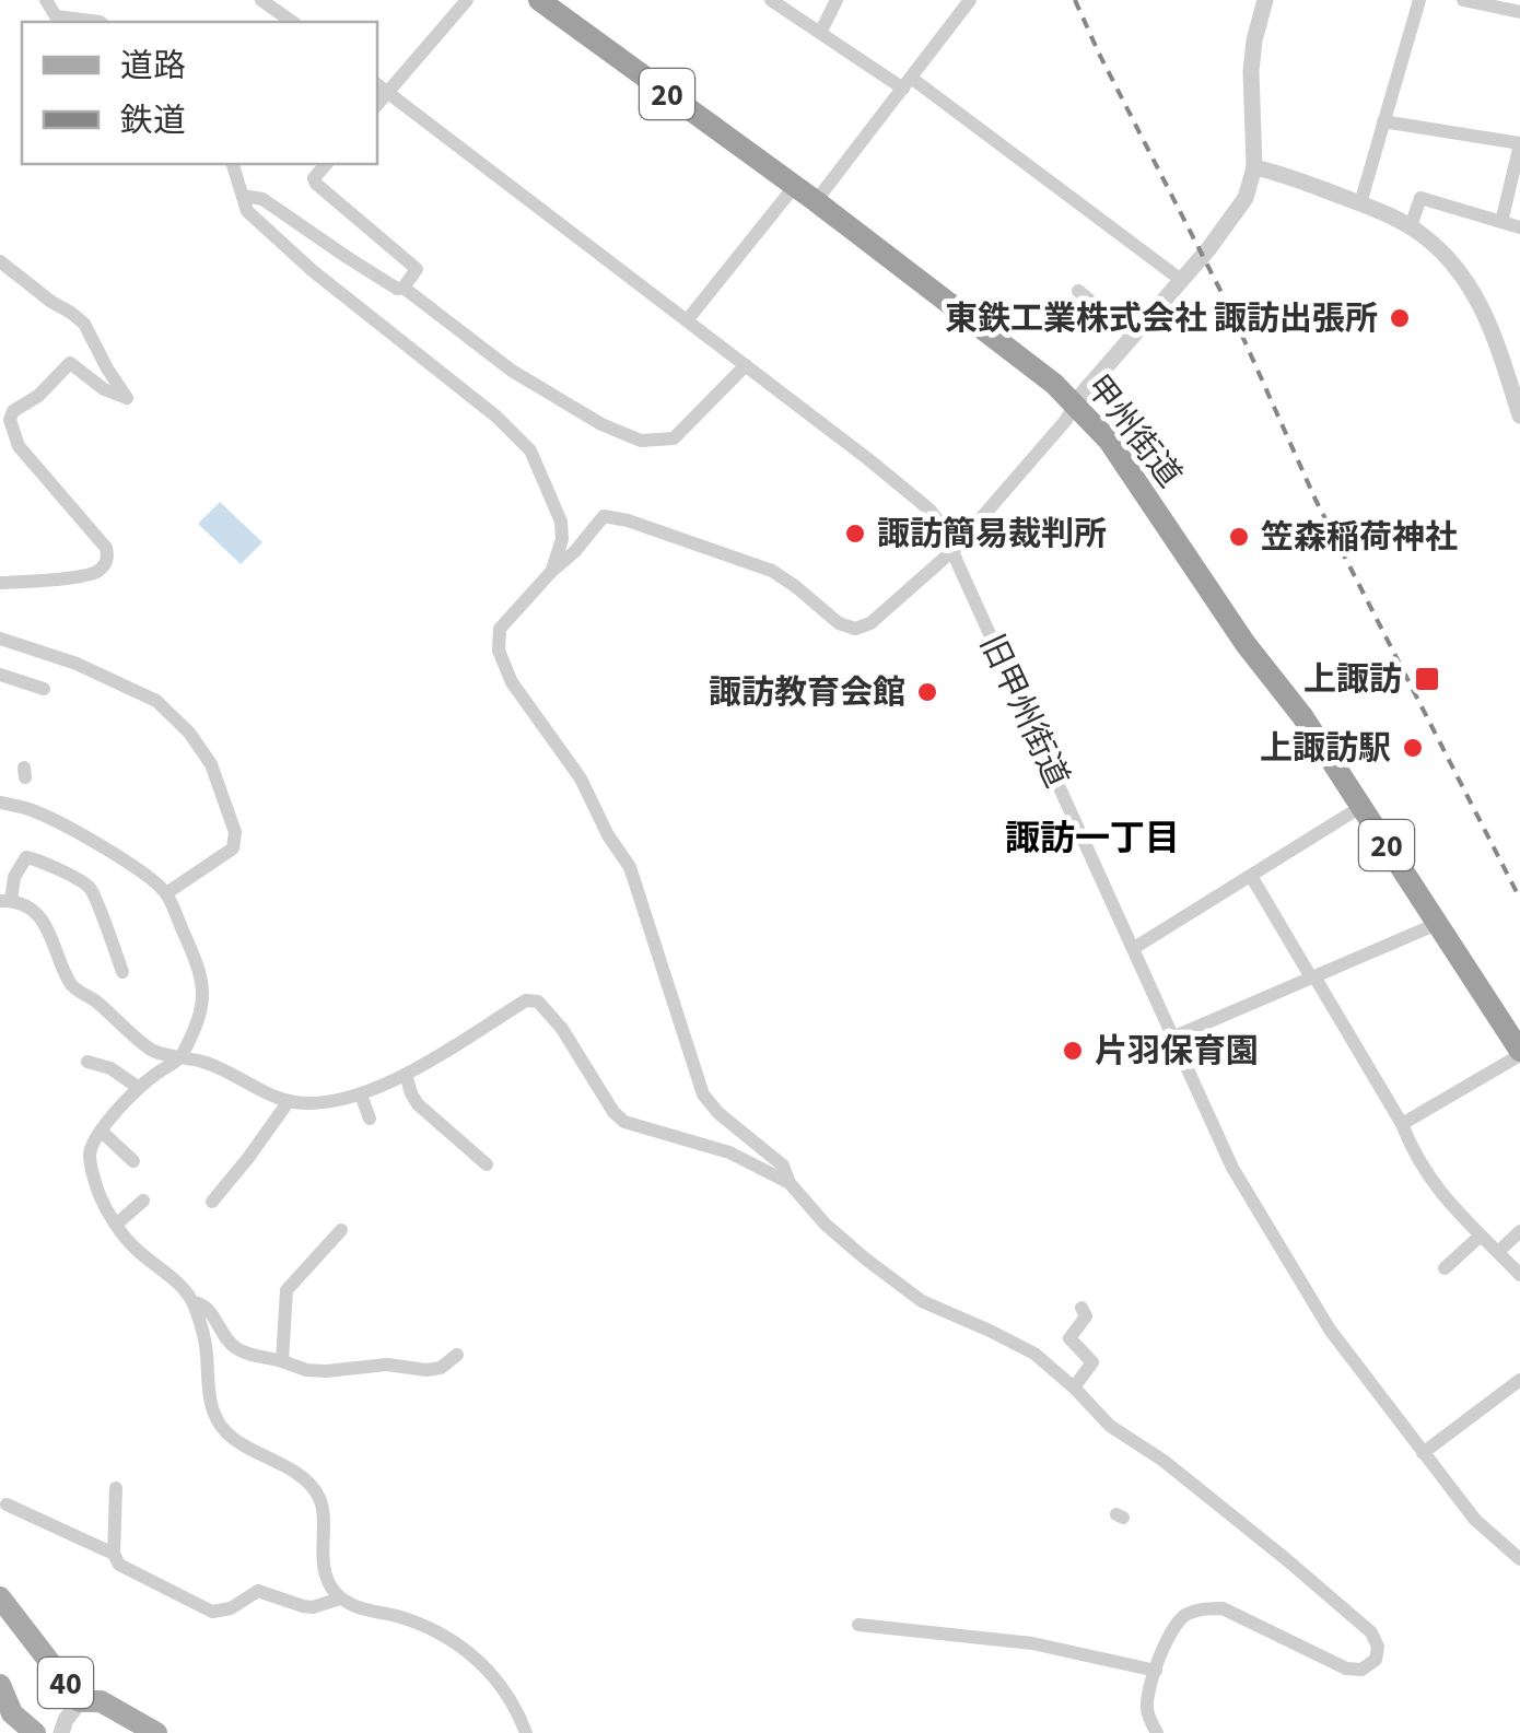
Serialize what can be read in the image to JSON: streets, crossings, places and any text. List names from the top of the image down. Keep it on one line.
{"streets":{"highway":["20","甲州街道"],"main road":["40"],"street":["旧甲州街道"]},"districts":["諏訪一丁目"],"places":{"other":["東鉄工業株式会社 諏訪出張所","諏訪簡易裁判所","笠森稲荷神社","諏訪教育会館","上諏訪駅","片羽保育園"],"transit":["上諏訪"]},"legend":["道路","鉄道"]}
